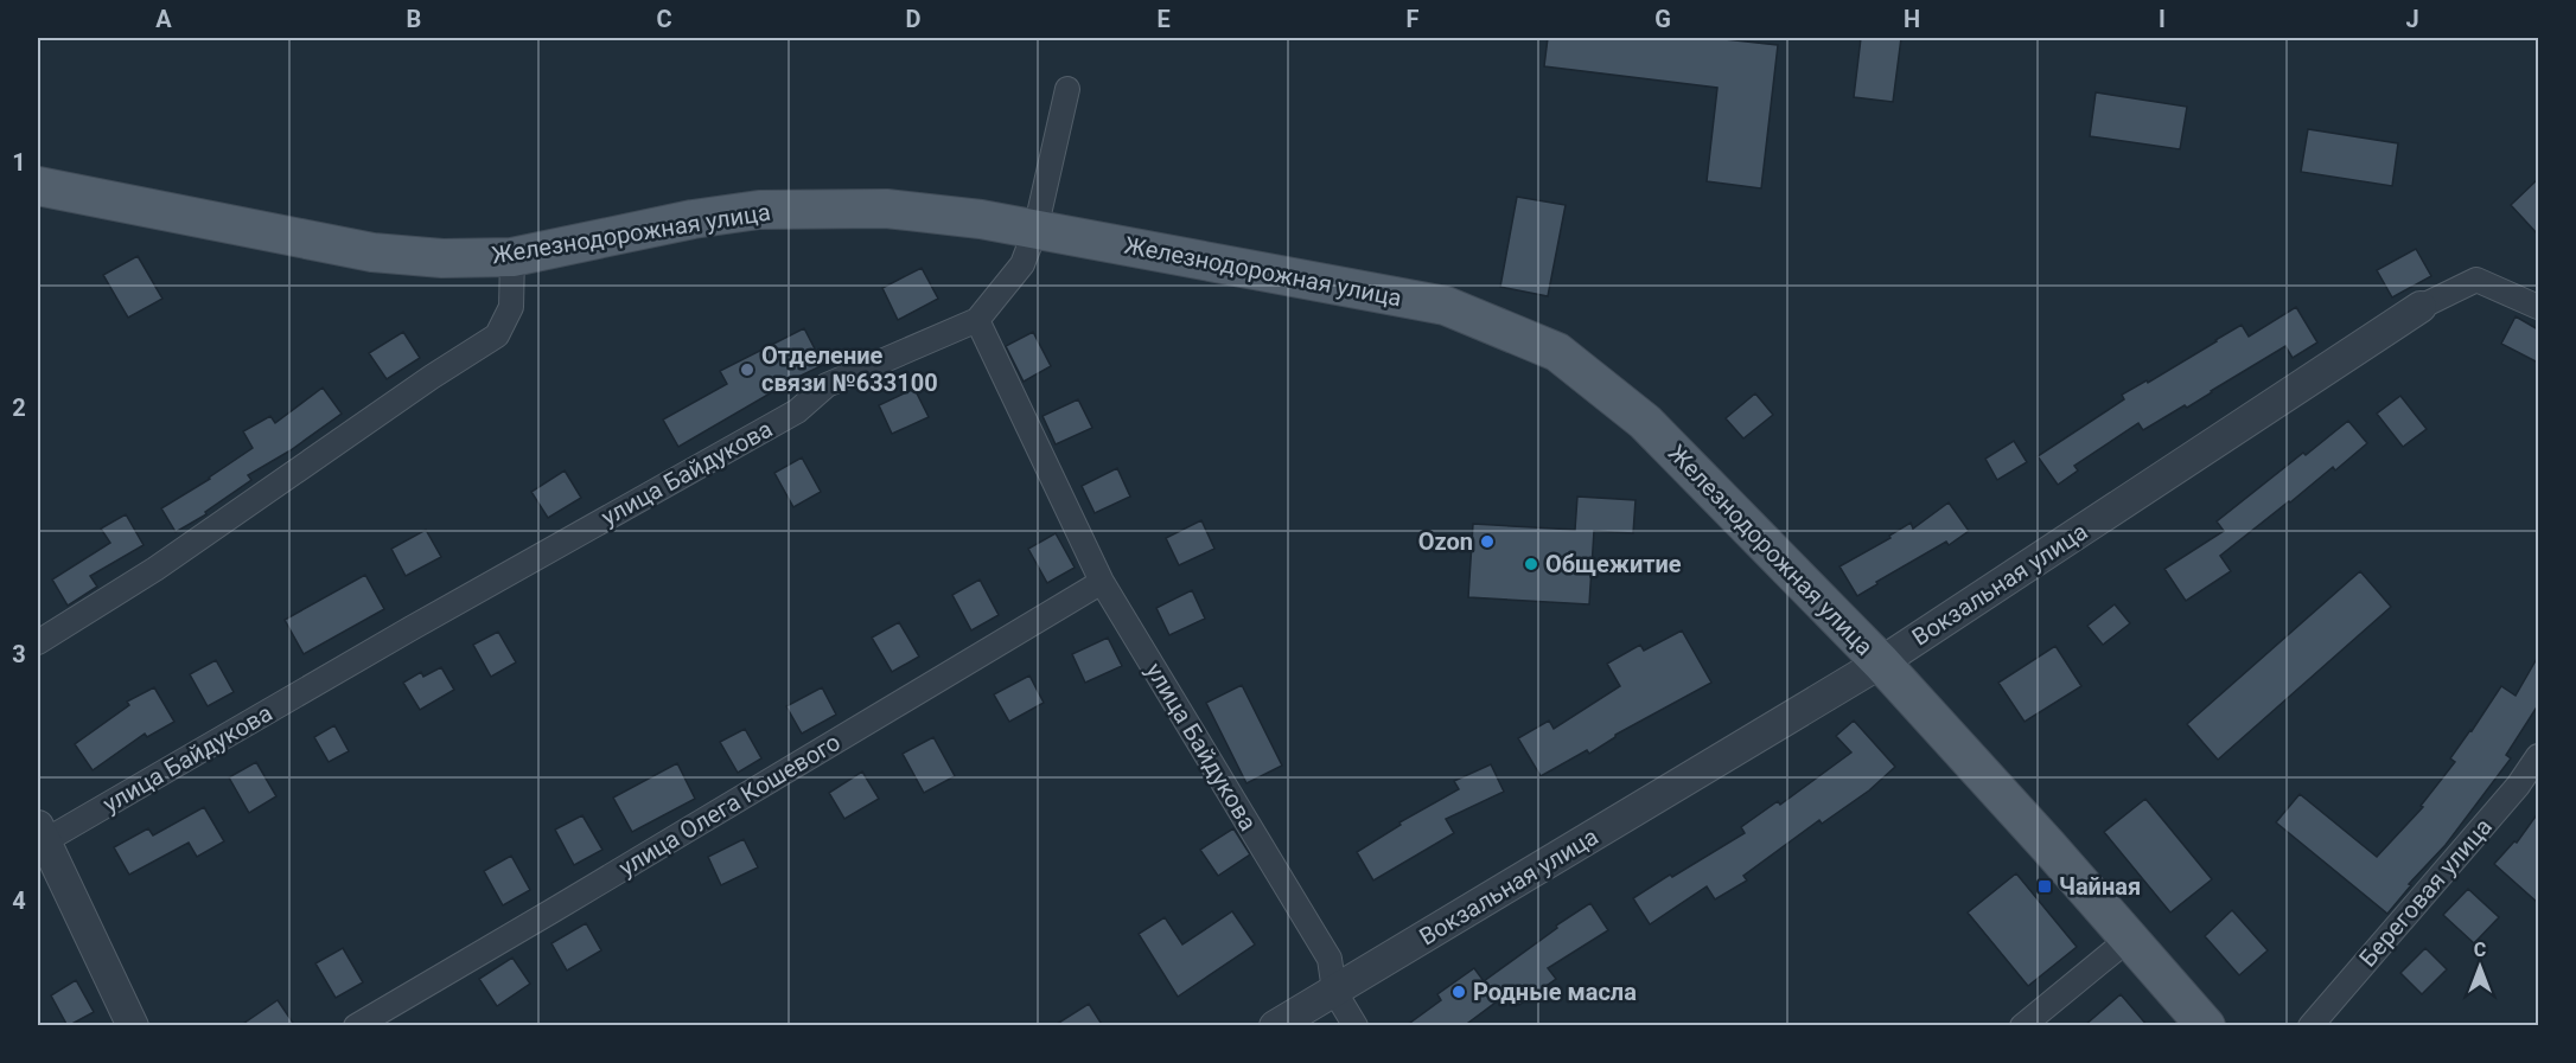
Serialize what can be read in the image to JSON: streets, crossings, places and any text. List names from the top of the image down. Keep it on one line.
{"streets":{"main road":["Железнодорожная улица"],"street":["улица Байдукова","Вокзальная улица","улица Олега Кошевого","Береговая улица"]},"crossings":[["Железнодорожная улица","Вокзальная улица"],["улица Байдукова","Вокзальная улица"],["улица Байдукова","улица Олега Кошевого"]],"places":{"other":["Отделение связи №633100","Ozon","Общежитие","Родные масла"],"transit":["Чайная"]},"north":"top","grid":{"columns":["A","B","C","D","E","F","G","H","I","J"],"rows":["1","2","3","4"]}}
